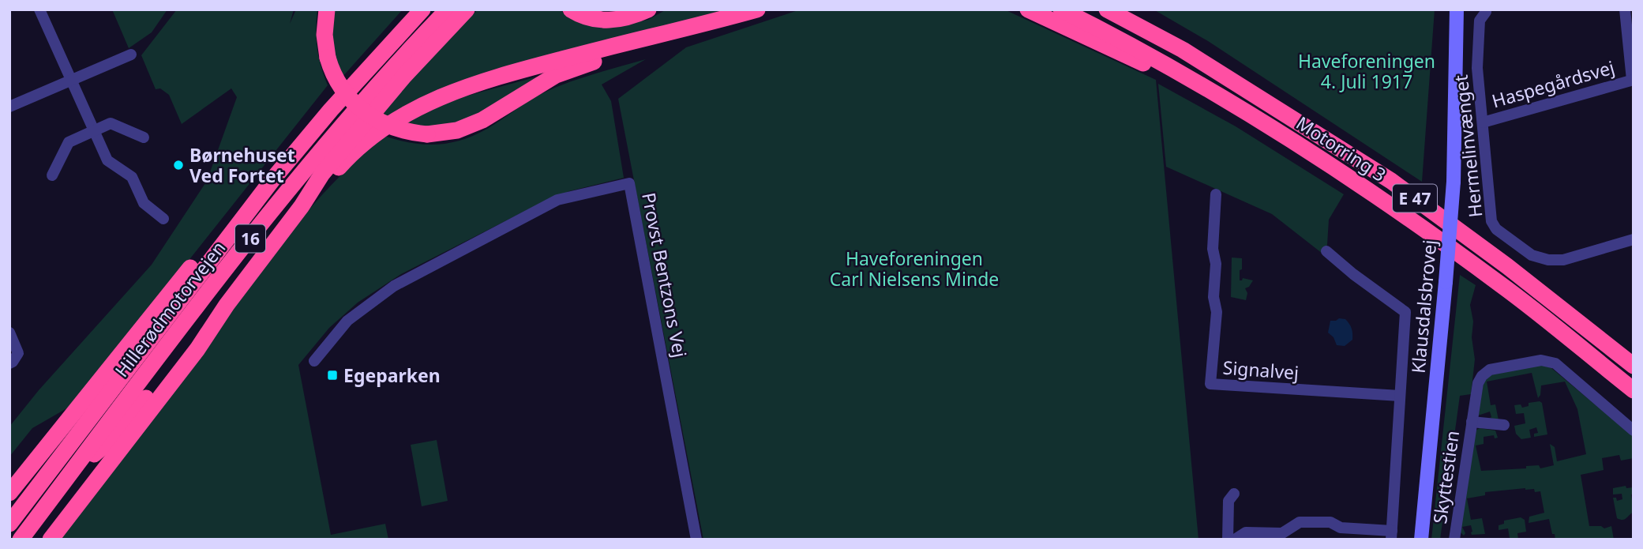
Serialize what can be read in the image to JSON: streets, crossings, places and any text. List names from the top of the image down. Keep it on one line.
{"streets":{"highway":["Motorring 3","E 47","16","Hillerødmotorvejen"],"street":["Haspegårdsvej","Hermelinvænget","Provst Bentzons Vej","Klausdalsbrovej","Signalvej","Skyttestien"]},"crossings":[["Haspegårdsvej","Hermelinvænget"]],"parks":["Haveforeningen 4. Juli 1917","Haveforeningen Carl Nielsens Minde"],"places":{"other":["Børnehuset Ved Fortet"],"transit":["Egeparken"]}}
